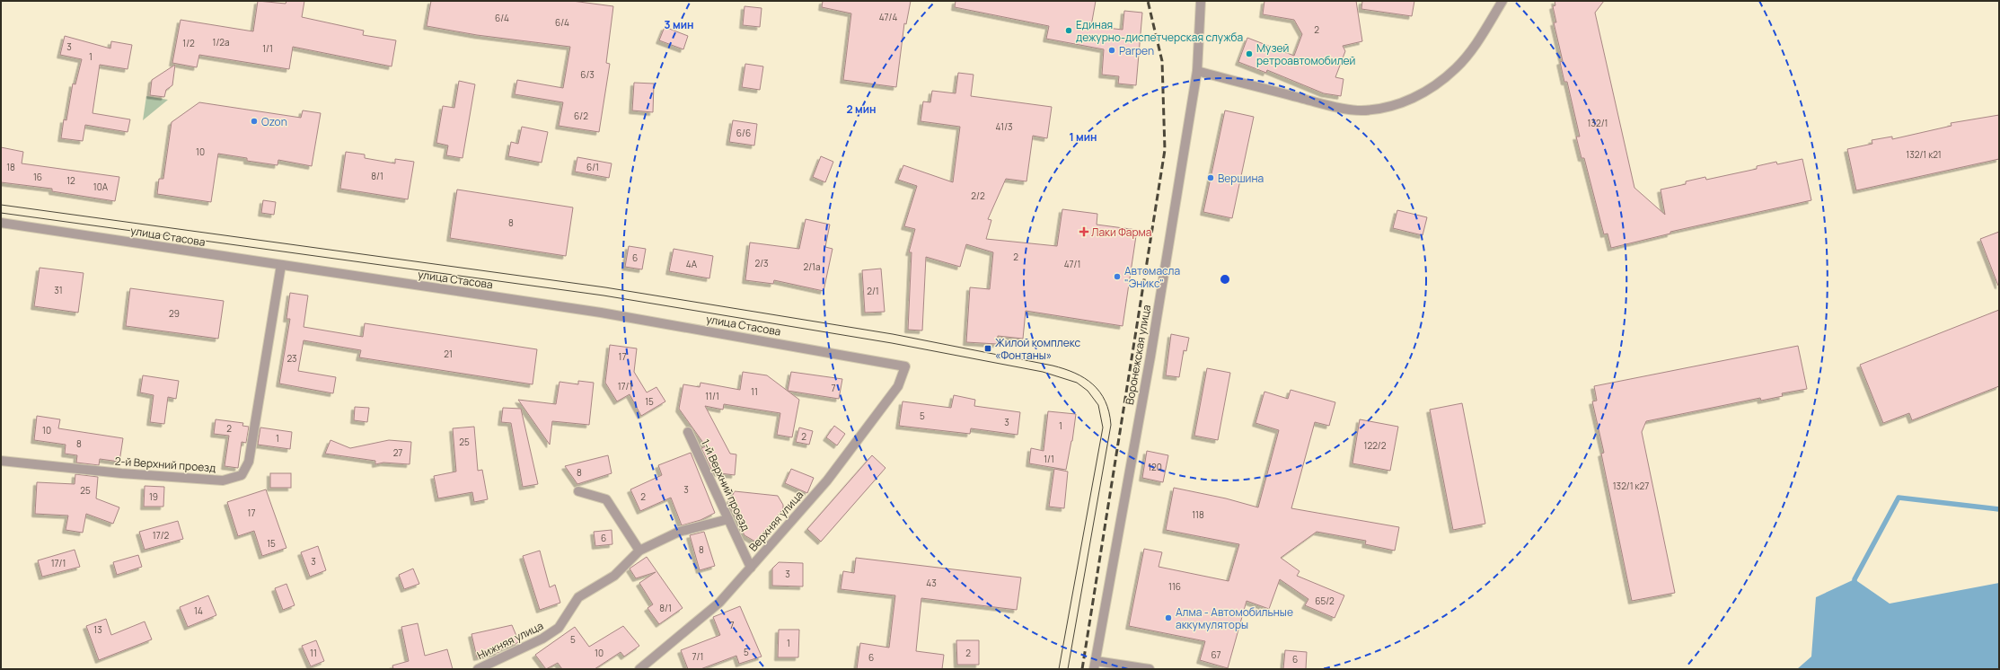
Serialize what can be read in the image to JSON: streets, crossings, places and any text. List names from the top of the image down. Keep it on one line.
{"streets":{"street":["улица Стасова","Воронежская улица","2-й Верхний проезд","1-й Верхний проезд","Верхняя улица","Нижняя улица"]},"crossings":[["улица Стасова","2-й Верхний проезд"],["улица Стасова","Верхняя улица"],["1-й Верхний проезд","Верхняя улица"],["1-й Верхний проезд","Нижняя улица"]],"places":{"other":["Единая дежурно-диспетчерская служба","Parpen","Музей ретроавтомобилей","Ozon","Вершина","Автомасла \"Эникс\"","Алма - Автомобильные аккумуляторы"],"health":["Лаки Фарма"],"transit":["Жилой комплекс «Фонтаны»"]},"house_numbers":["47/4","6/4","6/4","2","1/2а","1/2","3","1/1","1","6/3","6/2","132/1","41/3","6/6","10","132/1 к21","18","6/1","8/1","16","12","10А","2/2","8","2","6","2/3","4А","47/1","2/1а","31","2/1","29","21","17","23","17/1","7","11","11/1","15","5","3","1","2","10","2","1","25","8","122/2","27","1/1","120","8","132/1 к27","3","25","19","2","17","118","17/2","6","15","8","3","17/1","3","43","116","65/2","8/1","14","7","13","5","1","5","11","10","2","67","7/1","6","6"],"rings":["3 мин","2 мин","1 мин"]}
